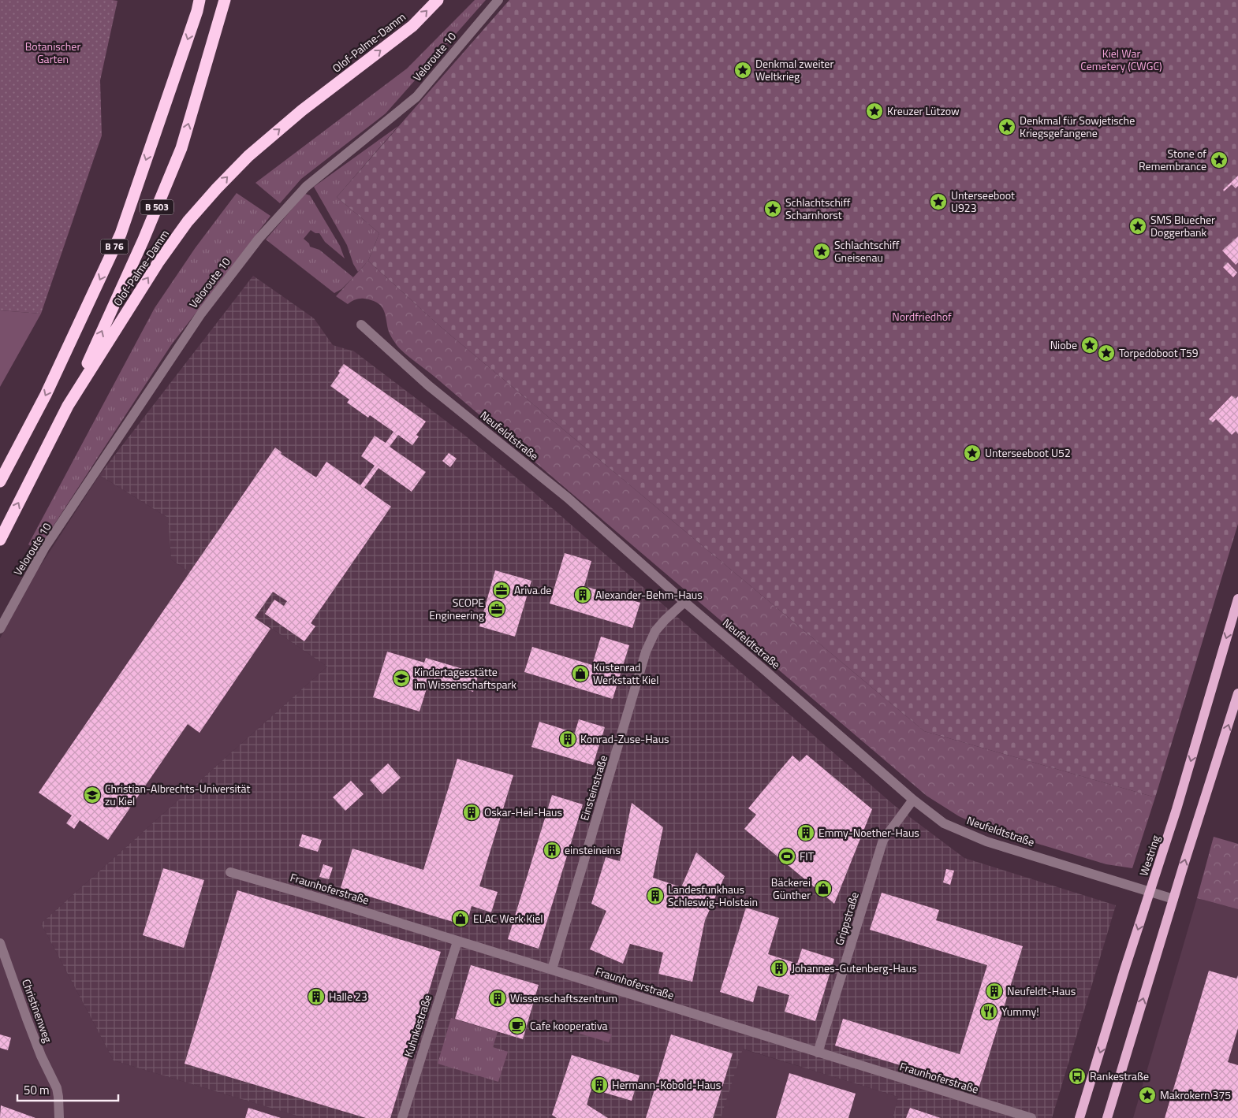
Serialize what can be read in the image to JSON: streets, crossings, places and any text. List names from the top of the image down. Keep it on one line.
{"streets":{"highway":["Olof-Palme-Damm","B 503","B 76"],"main road":["Westring"],"street":["Veloroute 10","Neufeldtstraße","Einsteinstraße","Fraunhoferstraße","Grippstraße","Christinenweg","Kuhnkestraße"]},"crossings":[["Olof-Palme-Damm","B 503"],["Neufeldtstraße","Einsteinstraße"],["Neufeldtstraße","Westring"],["Neufeldtstraße","Grippstraße"],["Einsteinstraße","Fraunhoferstraße"],["Fraunhoferstraße","Grippstraße"],["Fraunhoferstraße","Kuhnkestraße"]],"parks":["Botanischer Garten","Kiel War Cemetery (CWGC)","Nordfriedhof"],"places":{"place":["Denkmal zweiter Weltkrieg","Kreuzer Lützow","Denkmal für Sowjetische Kriegsgefangene","Stone of Remembrance","Unterseeboot U923","Schlachtschiff Scharnhorst","SMS Bluecher Doggerbank","Schlachtschiff Gneisenau","Niobe","Torpedoboot T59","Unterseeboot U52","Makrokern 375"],"office":["Ariva.de","SCOPE Engineering"],"building":["Alexander-Behm-Haus","Konrad-Zuse-Haus","Oskar-Heil-Haus","Emmy-Noether-Haus","einsteineins","Landesfunkhaus Schleswig-Holstein","Johannes-Gutenberg-Haus","Neufeldt-Haus","Halle 23","Wissenschaftszentrum","Hermann-Kobold-Haus"],"shop":["Küstenrad Werkstatt Kiel","Bäckerei Günther","ELAC Werk Kiel"],"school or university":["Kindertagesstätte im Wissenschaftspark","Christian-Albrechts-Universität zu Kiel"],"sports":["FIT"],"restaurant":["Yummy!"],"cafe":["Cafe kooperativa"],"bus stop":["Rankestraße"]},"scale_bar":"50 m"}
